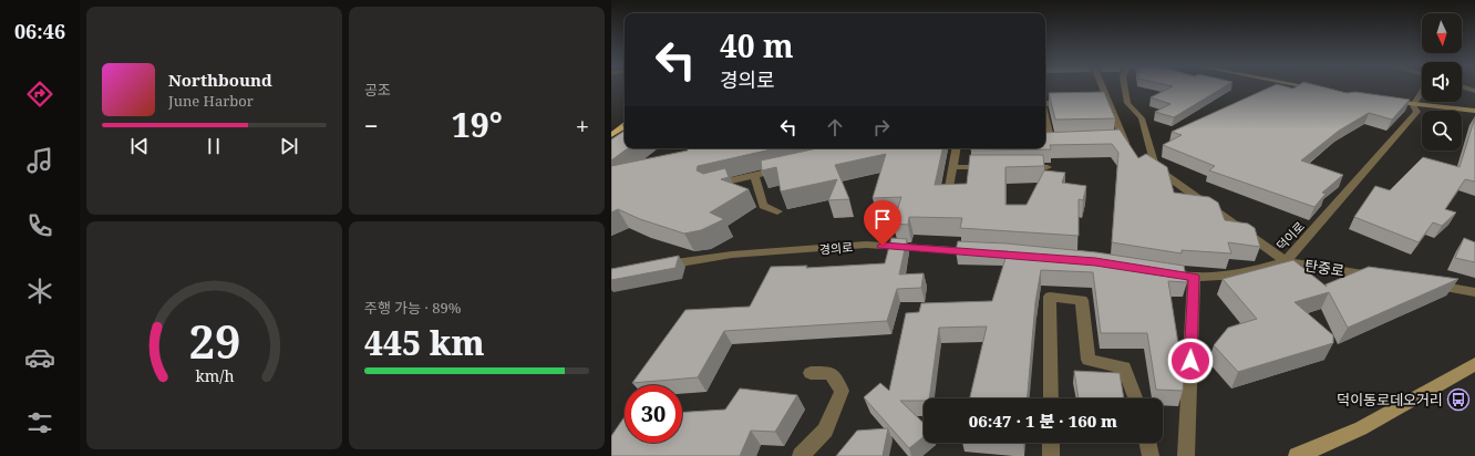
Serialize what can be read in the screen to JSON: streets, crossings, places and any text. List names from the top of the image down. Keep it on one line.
{"streets":{"street":["덕이로","경의로","탄중로"]},"crossings":[["덕이로","탄중로"]],"places":{"bus stop":["덕이동로데오거리"]},"north":"bottom","page":{"tabs":"06:46","tile":["공조",["주행 가능 · 89%","445 km"]],"turn":["40 m","경의로"],"song":["Northbound","June Harbor"],"heat":["−","19°","+"],"limit":"30","trip":"06:47 · 1 분 · 160 m","gauge":["29","km/h"]}}
